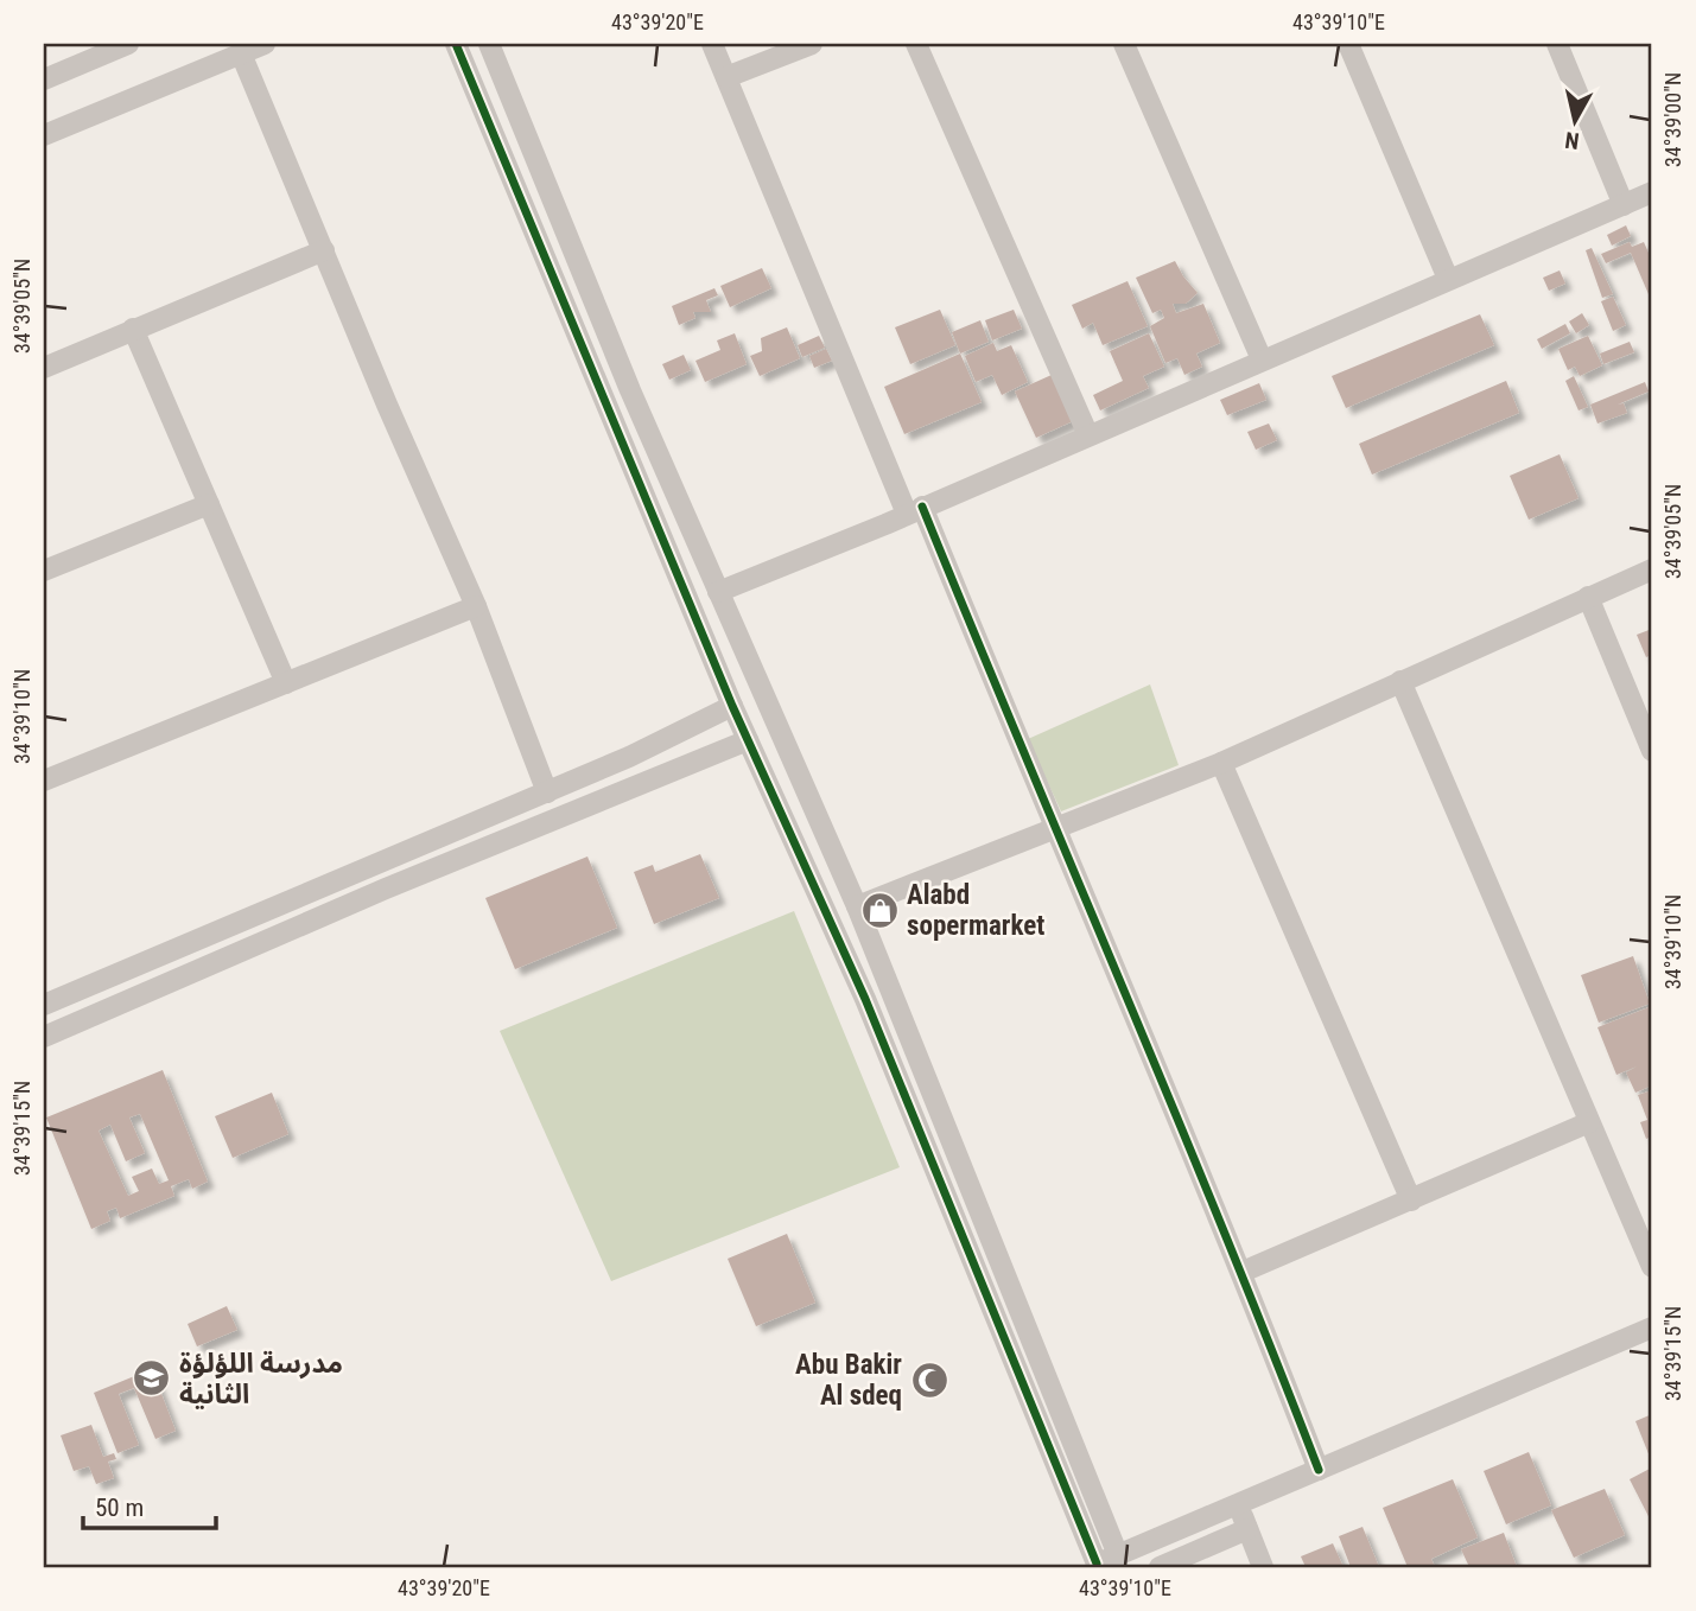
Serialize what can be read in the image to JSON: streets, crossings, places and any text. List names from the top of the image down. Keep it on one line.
{"places":{"shop":["Alabd sopermarket"],"school or university":["مدرسة اللؤلؤة الثانية"],"mosque":["Abu Bakir Al sdeq"]},"scale_bar":"50 m","north":"bottom","coordinates":["43°39'20\"E","43°39'10\"E","34°39'00\"N","34°39'05\"N","34°39'10\"N","34°39'15\"N"]}
